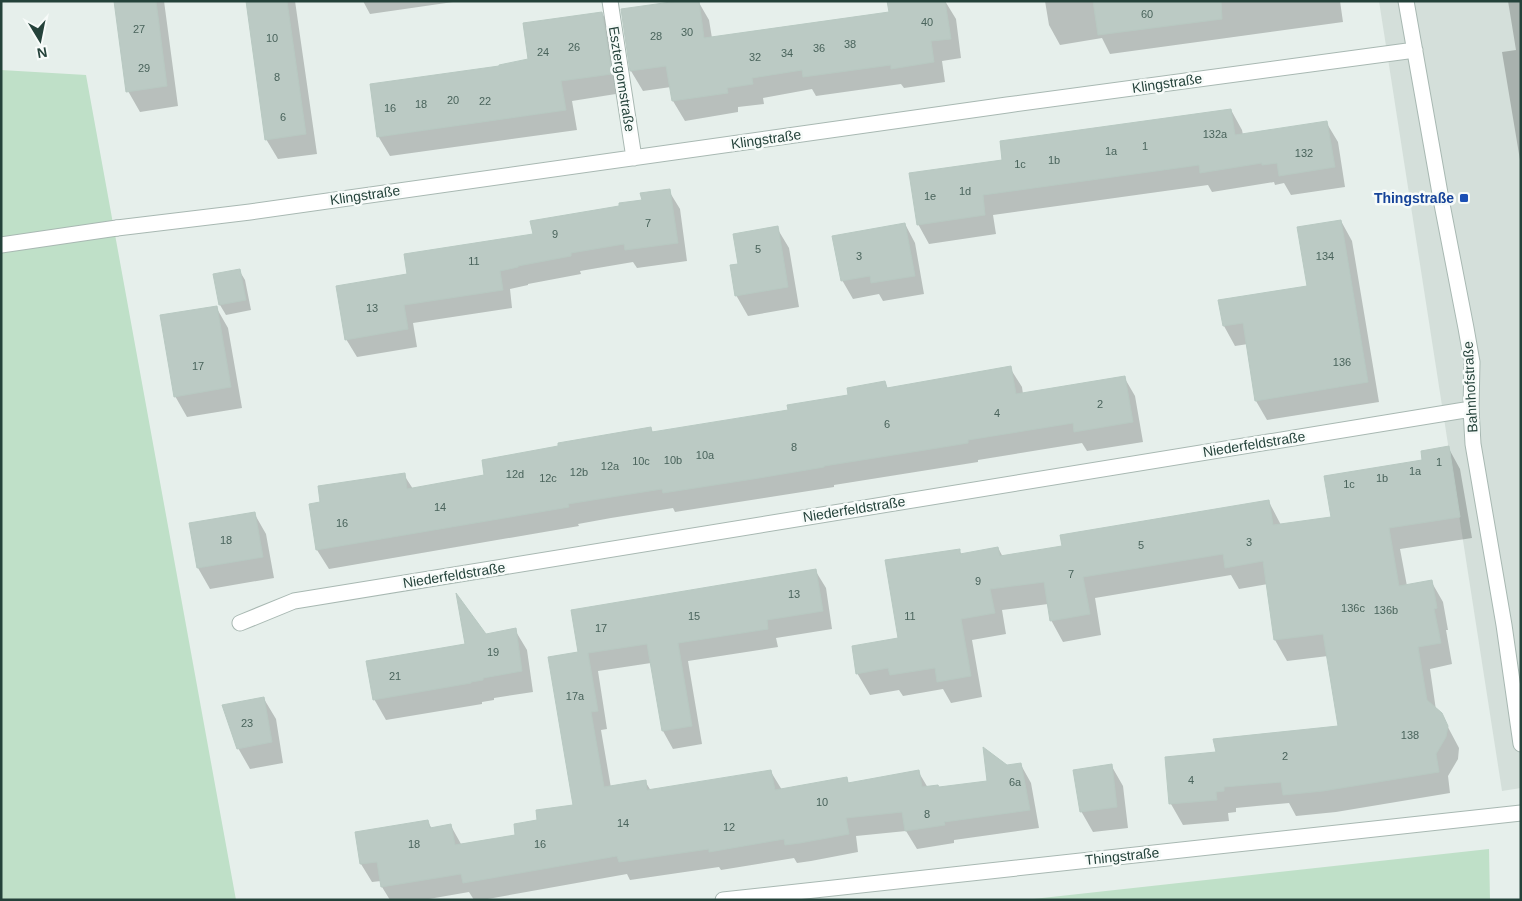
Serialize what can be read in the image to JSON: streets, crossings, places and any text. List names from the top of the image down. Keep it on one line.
{"streets":{"street":["Esztergomstraße","Klingstraße","Bahnhofstraße","Niederfeldstraße","Thingstraße"]},"crossings":[["Esztergomstraße","Klingstraße"],["Klingstraße","Bahnhofstraße"],["Bahnhofstraße","Niederfeldstraße"]],"places":{"transit":["Thingstraße"]},"house_numbers":["60","40","27","30","28","10","38","26","36","24","34","32","29","8","20","22","18","16","6","132a","1","1a","132","1b","1c","1d","1e","7","9","5","3","134","11","13","136","17","2","4","6","8","10a","10b","10c","1","12a","1a","12b","12d","12c","1b","1c","14","16","18","3","5","7","9","13","136c","136b","15","11","17","19","21","17a","23","138","2","4","6a","10","8","14","12","18","16"],"north":"bottom"}
